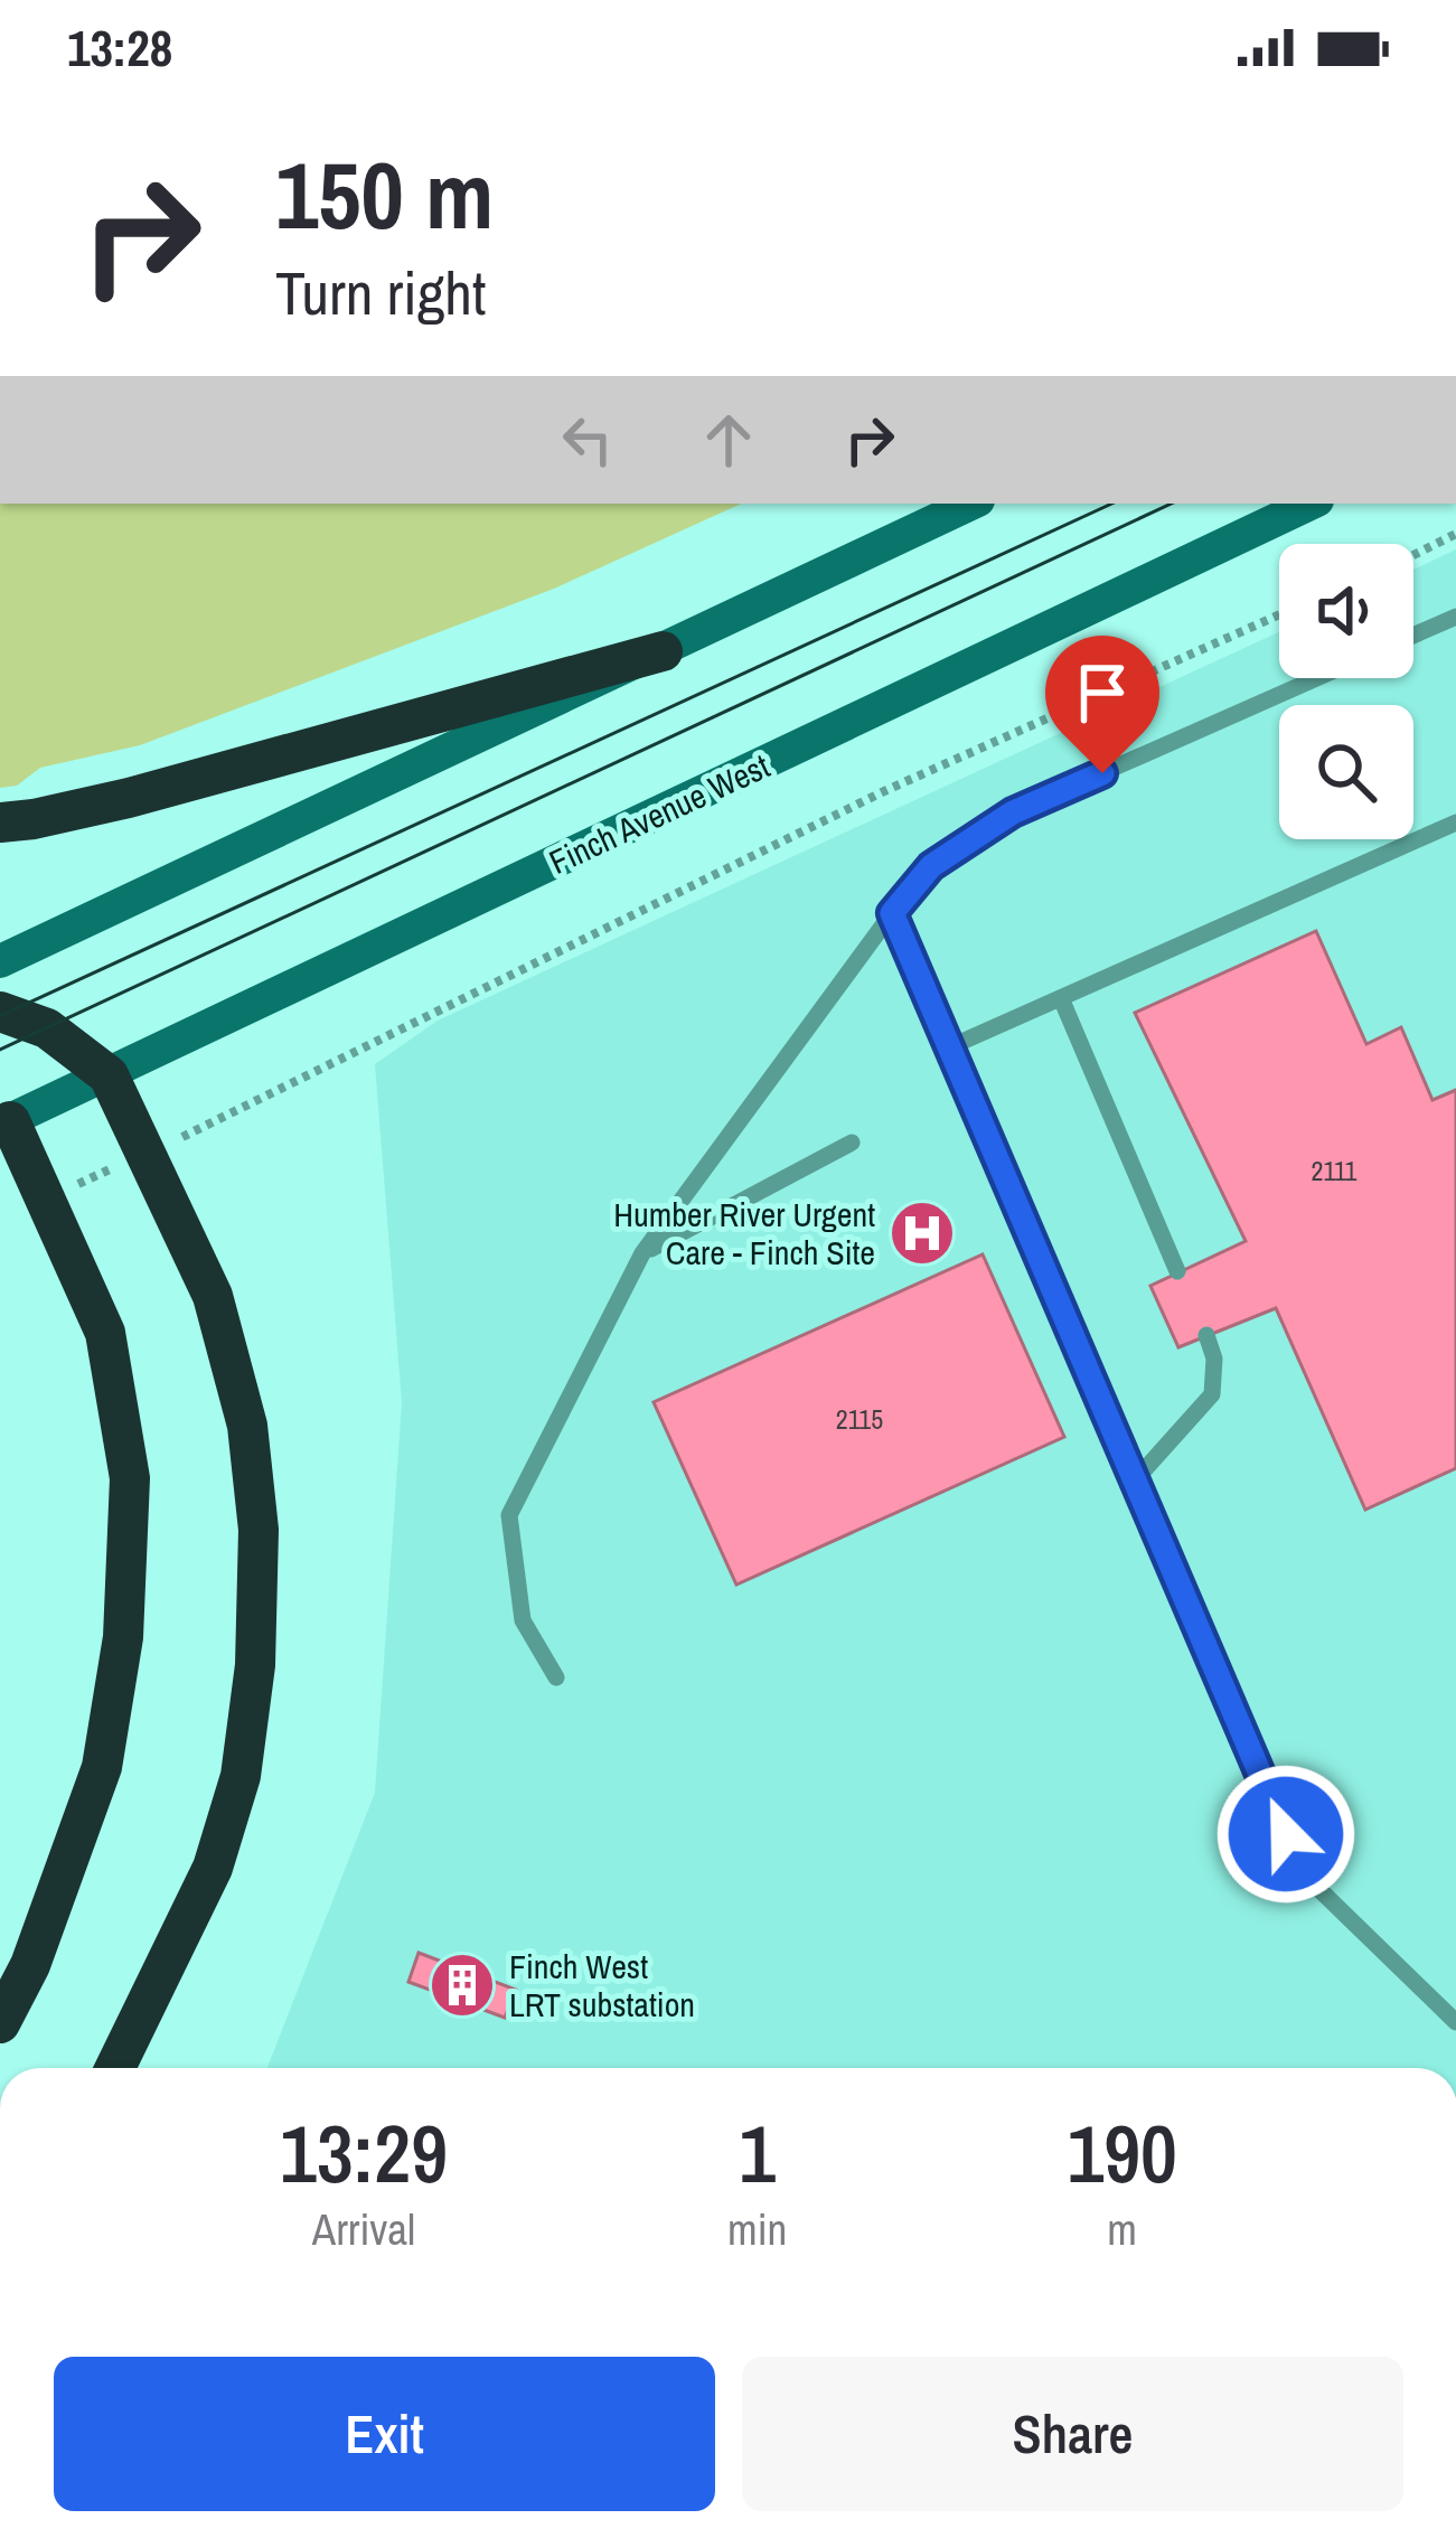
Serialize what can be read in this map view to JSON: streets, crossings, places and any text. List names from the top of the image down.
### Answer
{
  "streets": {
    "main road": ["Finch Avenue West"]
  },
  "places": {
    "hospital": ["Humber River Urgent Care - Finch Site"],
    "building": ["Finch West LRT substation"]
  },
  "house_numbers": ["2111", "2115"],
  "page": {
    "status": "13:28",
    "turn": ["150 m", "Turn right"],
    "eta": [
      "13:29",
      "Arrival",
      "1",
      "min",
      "190",
      "m"
    ],
    "buttons": ["Exit", "Share"]
  }
}
